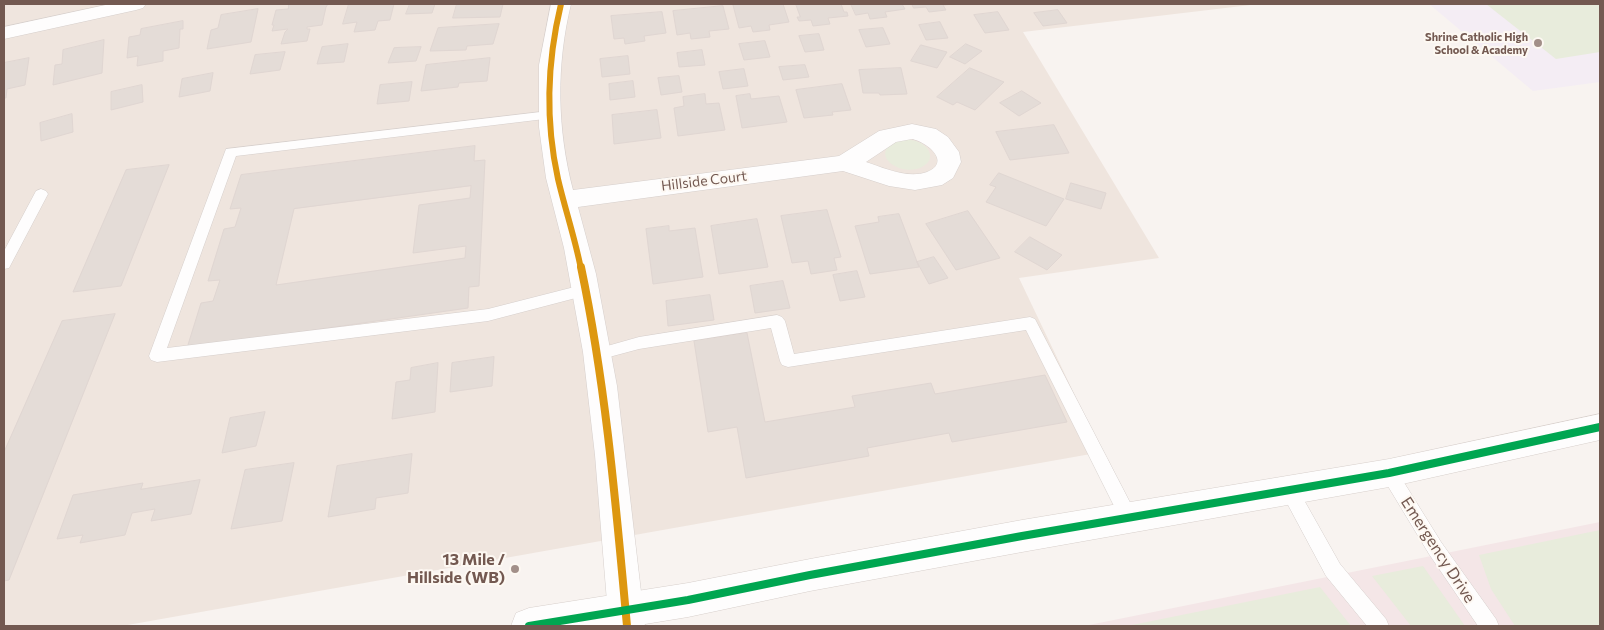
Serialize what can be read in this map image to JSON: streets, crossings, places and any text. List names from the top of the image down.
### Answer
{
  "streets": {
    "street": ["Hillside Court"],
    "lane": ["Emergency Drive"]
  },
  "places": ["Shrine Catholic High School & Academy", "13 Mile / Hillside (WB)"]
}
